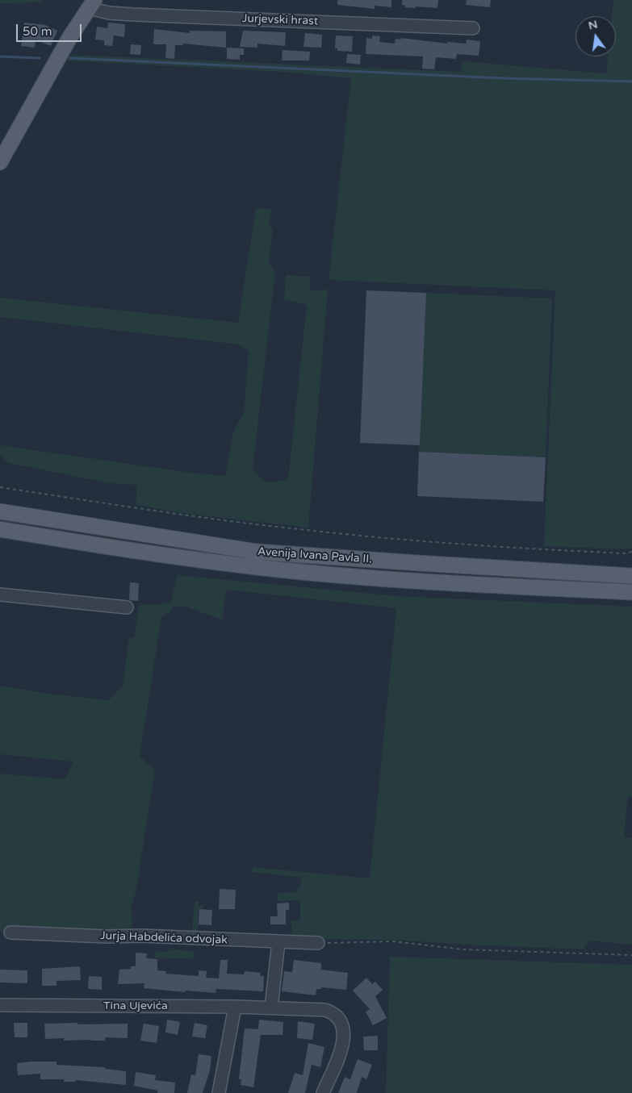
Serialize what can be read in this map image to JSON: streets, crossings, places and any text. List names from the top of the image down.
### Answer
{
  "streets": {
    "main road": ["Avenija Ivana Pavla II."],
    "street": ["Jurjevski hrast", "Jurja Habdelića odvojak", "Tina Ujevića"]
  },
  "scale_bar": "50 m",
  "north": "top"
}
